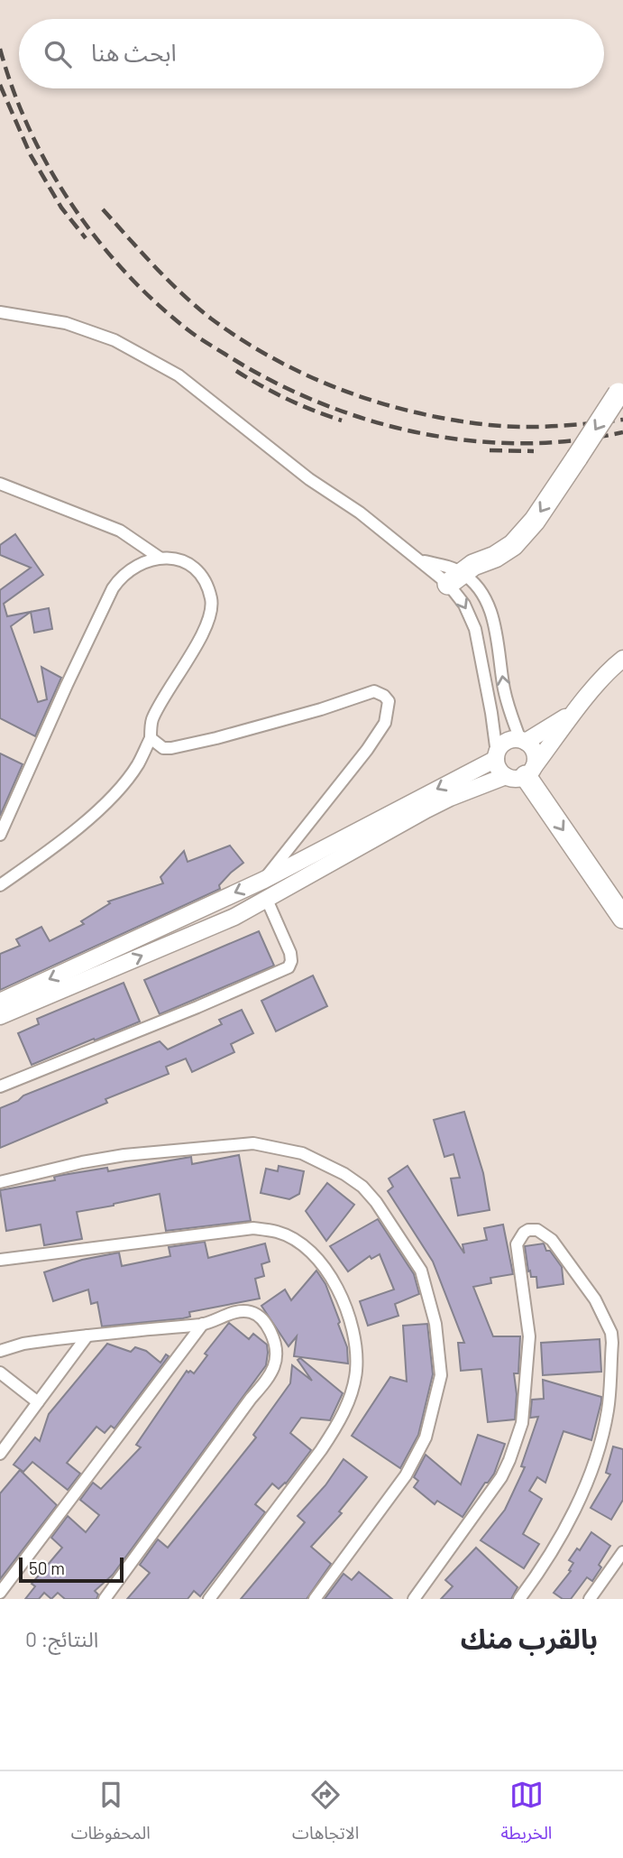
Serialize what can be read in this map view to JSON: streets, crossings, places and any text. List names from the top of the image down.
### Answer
{
  "scale_bar": "50 m",
  "page": {
    "search": "ابحث هنا",
    "scale": "50 m",
    "heading": ["بالقرب منك", "النتائج: 0"],
    "nav": ["الخريطة", "الاتجاهات", "المحفوظات"]
  }
}
